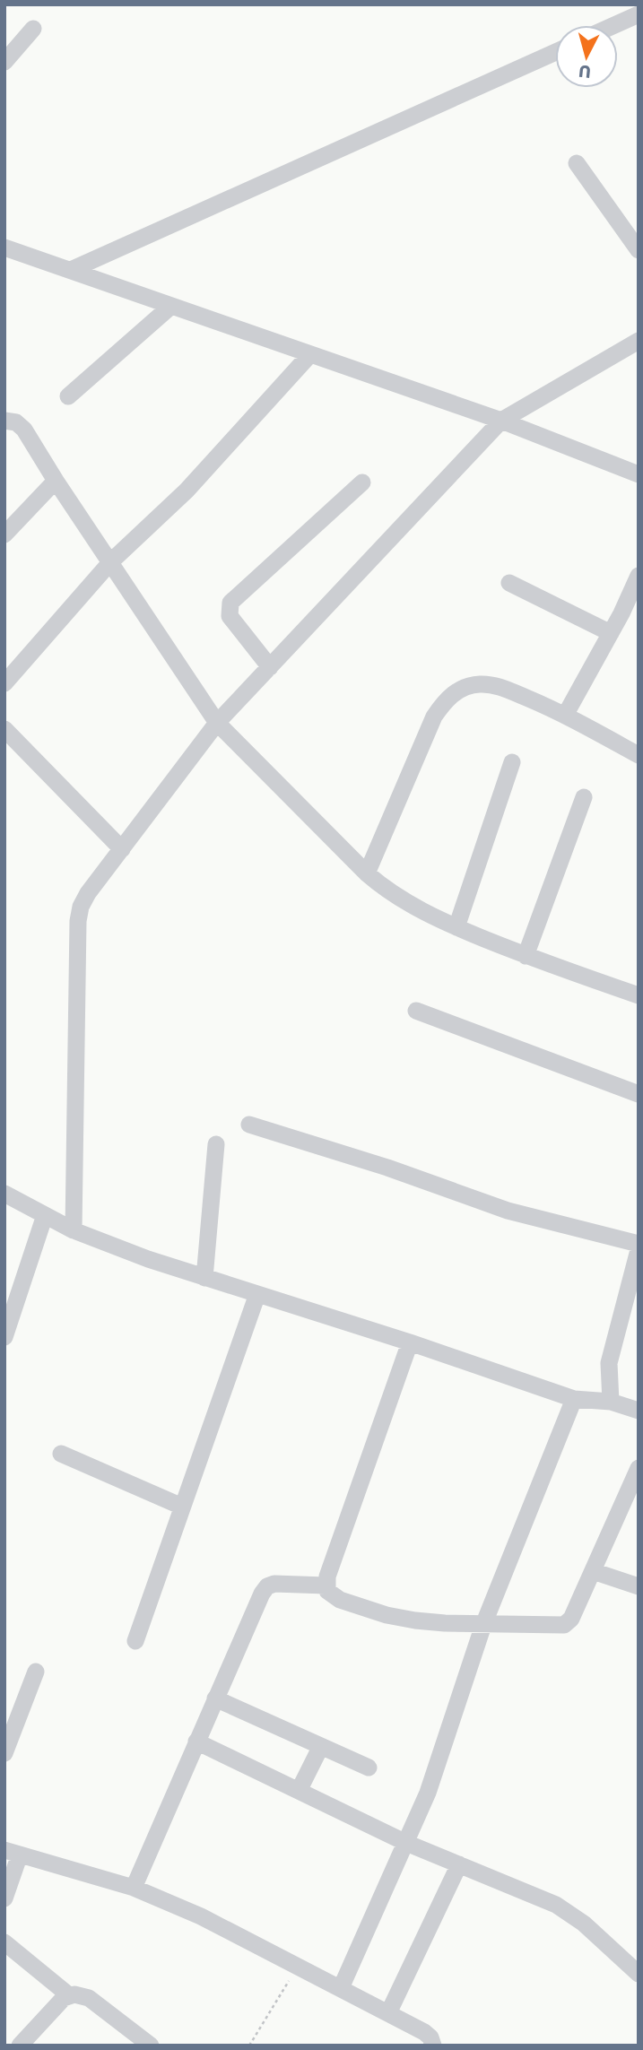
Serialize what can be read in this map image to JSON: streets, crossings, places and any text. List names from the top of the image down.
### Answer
{
  "north": "bottom"
}
